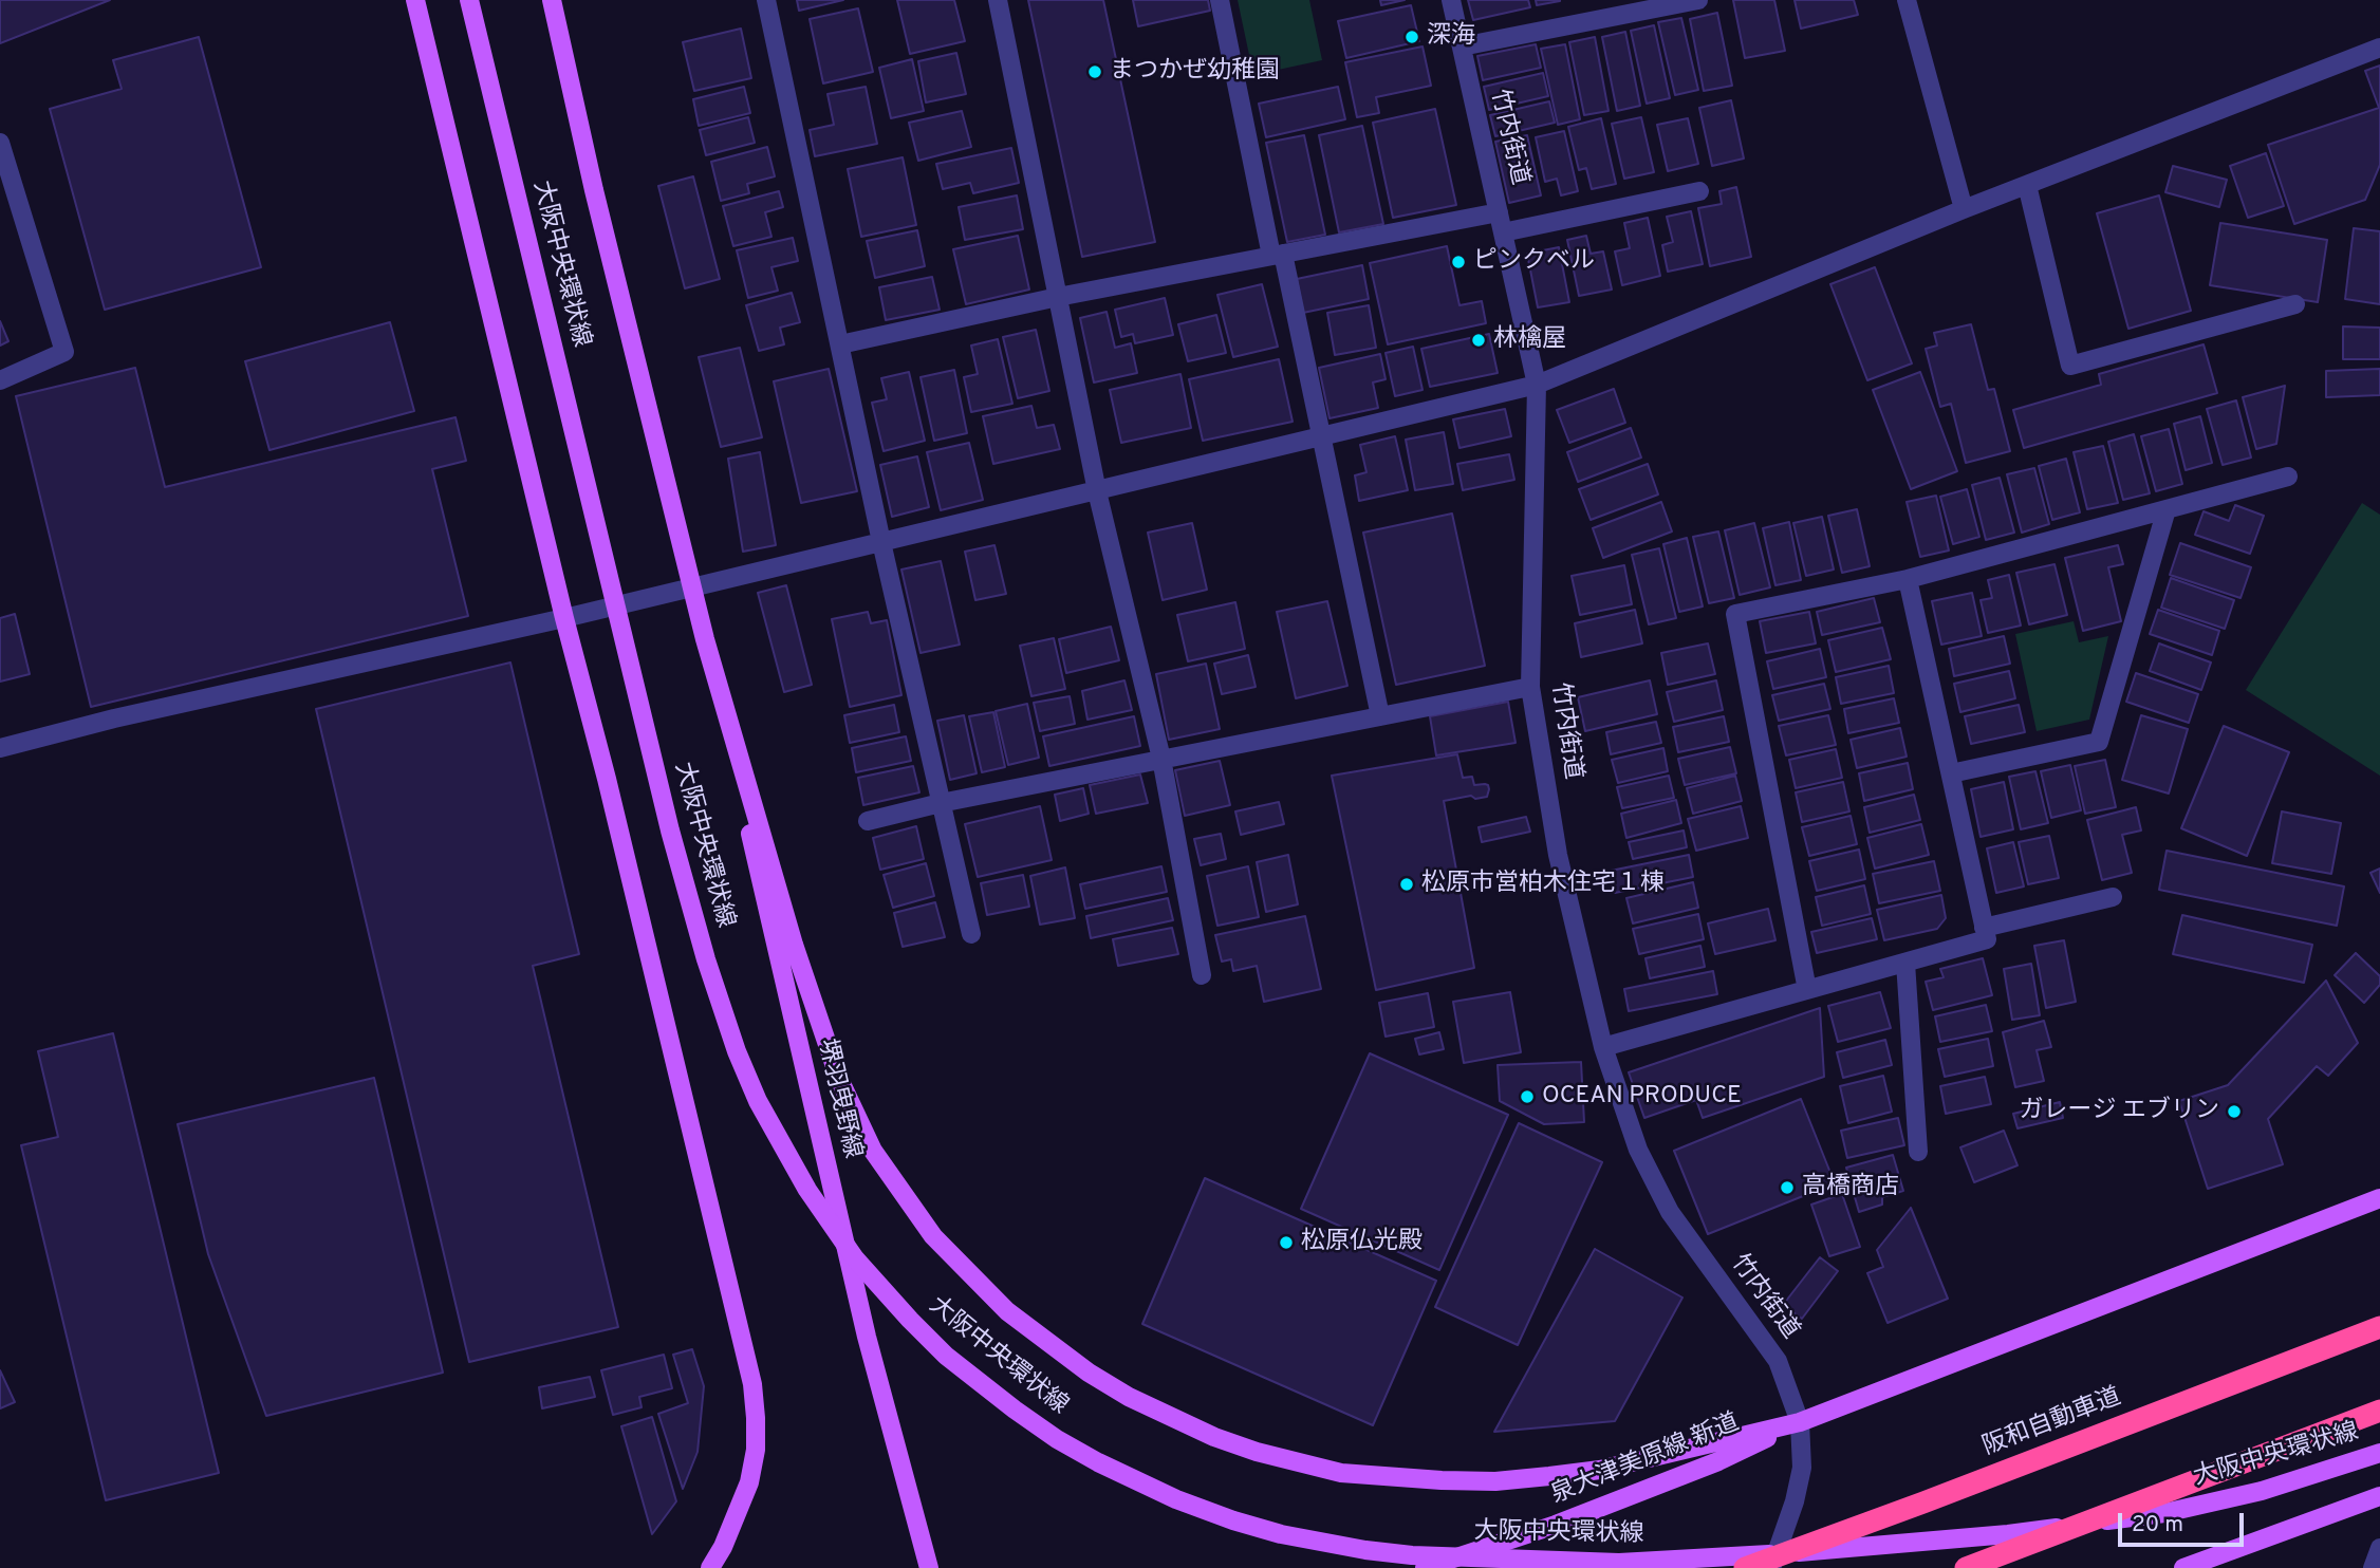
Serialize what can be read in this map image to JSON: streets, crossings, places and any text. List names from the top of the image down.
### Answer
{
  "streets": {
    "highway": ["阪和自動車道"],
    "main road": ["大阪中央環状線", "堺羽曳野線", "泉大津美原線 新道"],
    "street": ["竹内街道"]
  },
  "crossings": [
    ["竹内街道", "大阪中央環状線"],
    ["竹内街道", "泉大津美原線 新道"],
    ["大阪中央環状線", "堺羽曳野線"],
    ["大阪中央環状線", "泉大津美原線 新道"]
  ],
  "places": [
    "深海",
    "まつかぜ幼稚園",
    "ピンクベル",
    "林檎屋",
    "松原市営柏木住宅１棟",
    "OCEAN PRODUCE",
    "ガレージ エブリン",
    "高橋商店",
    "松原仏光殿"
  ],
  "scale_bar": "20 m"
}
